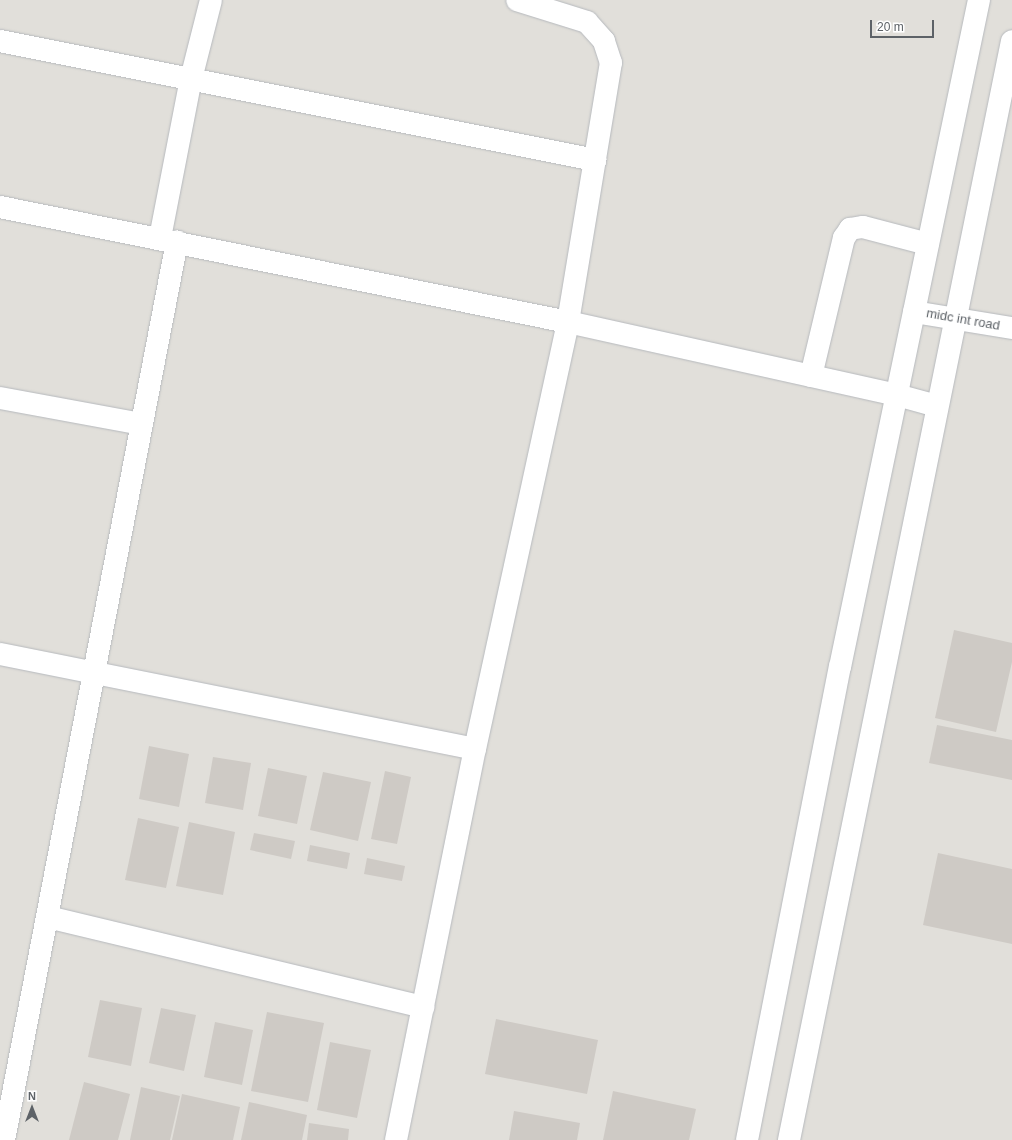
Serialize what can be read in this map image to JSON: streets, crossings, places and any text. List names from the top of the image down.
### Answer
{
  "streets": {
    "street": ["midc int road"]
  },
  "scale_bar": "20 m",
  "north": "top"
}
